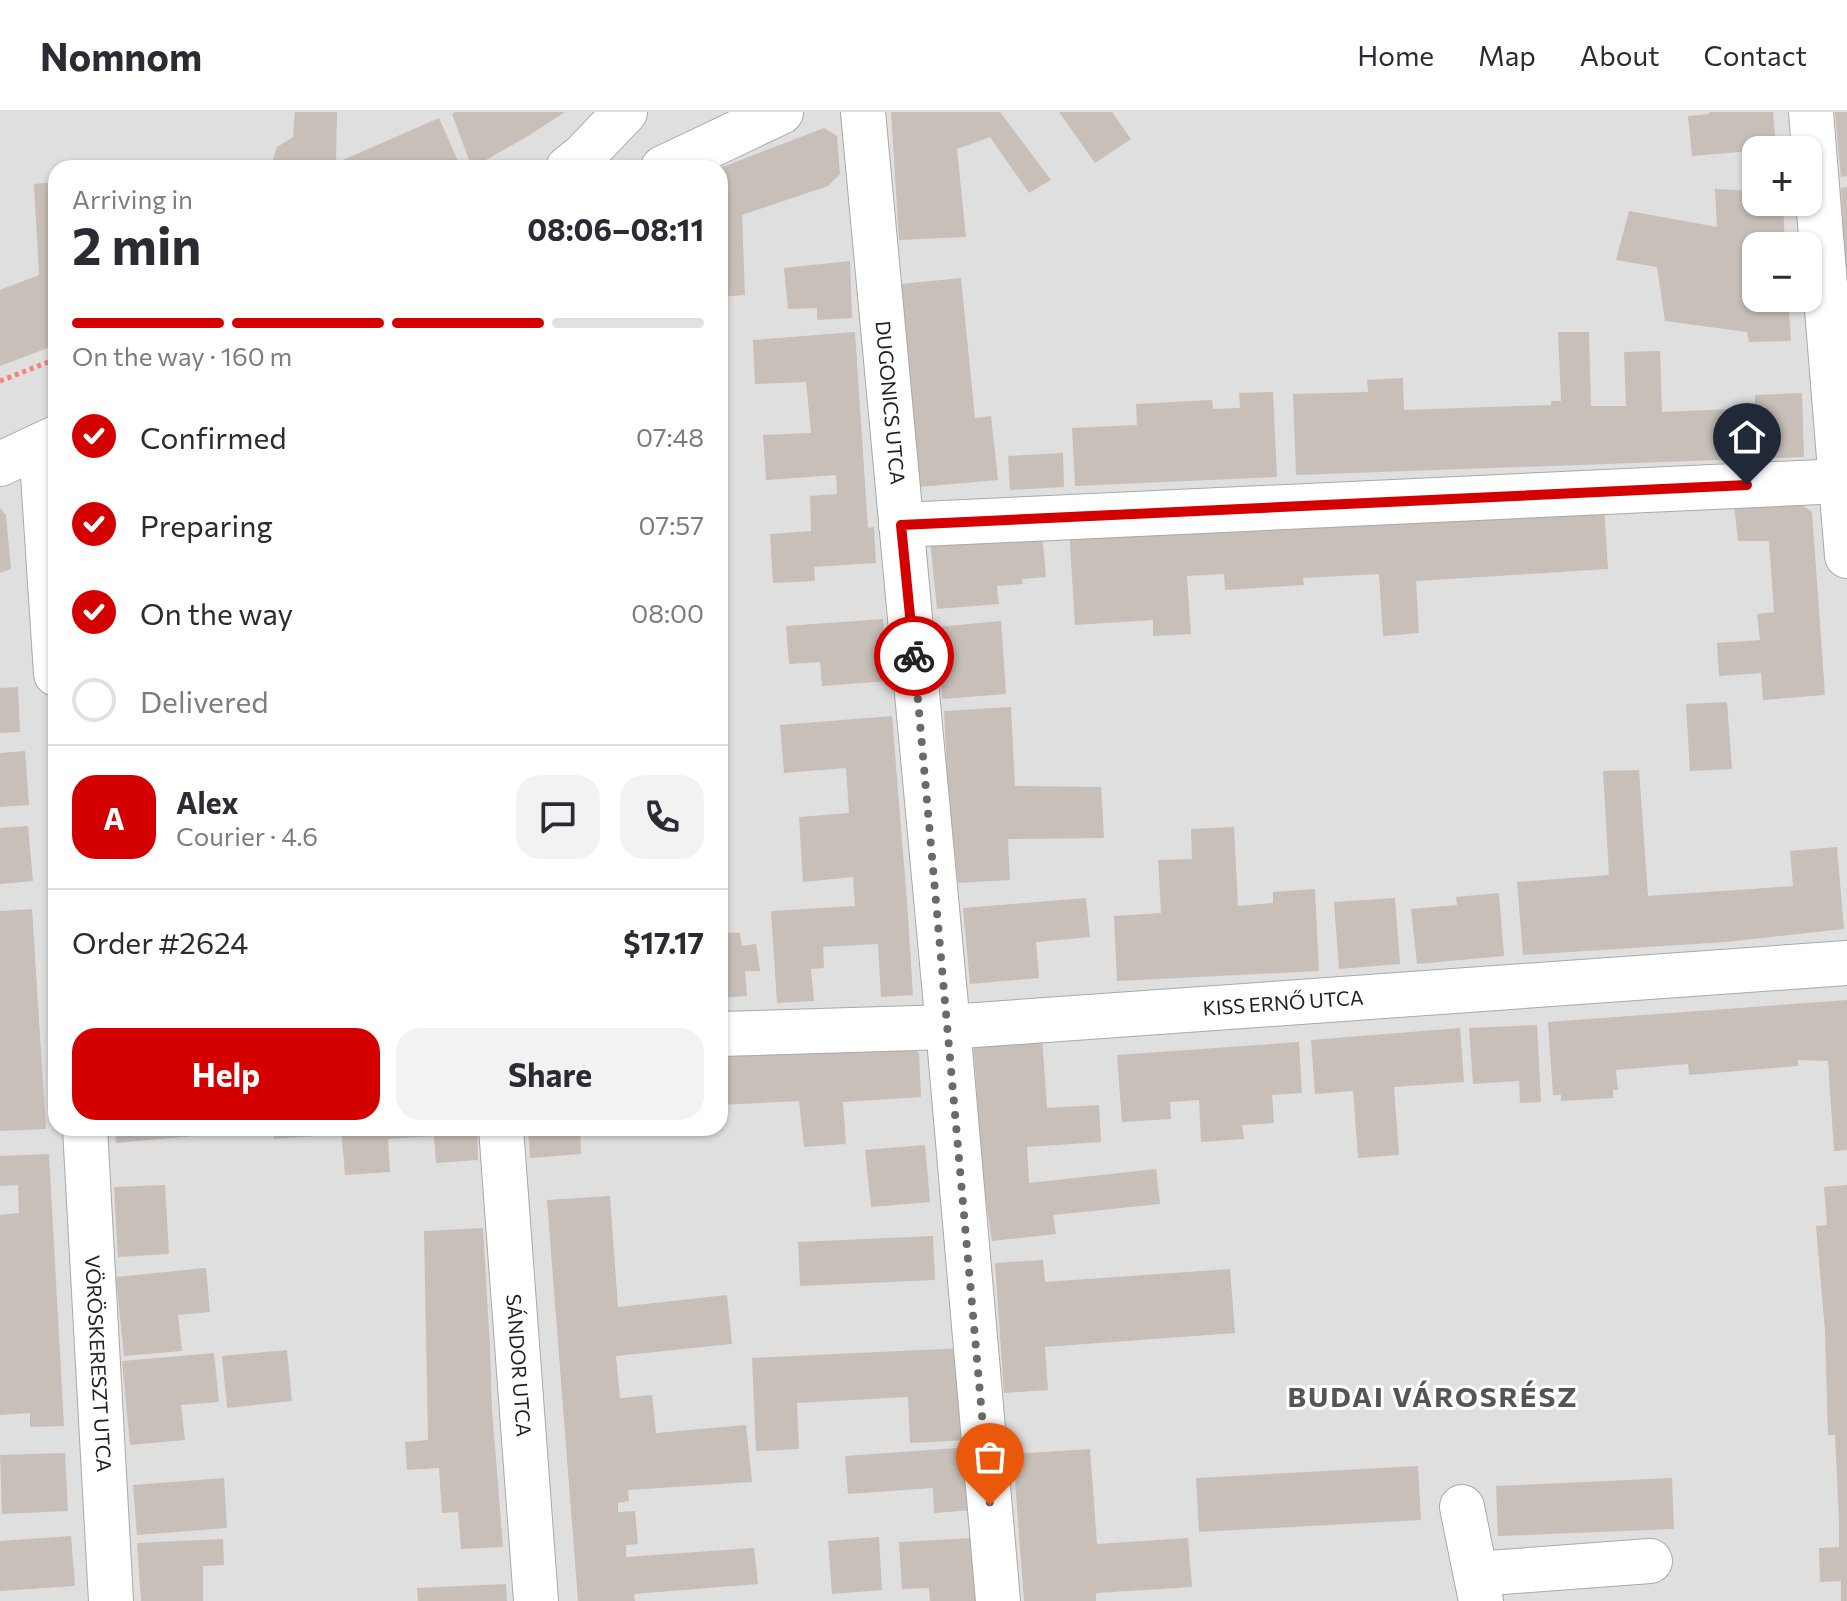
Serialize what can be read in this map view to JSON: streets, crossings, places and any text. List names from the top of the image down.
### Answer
{
  "streets": {
    "street": [
      "DUGONICS UTCA",
      "KISS ERNŐ UTCA",
      "VÖRÖSKERESZT UTCA",
      "SÁNDOR UTCA"
    ]
  },
  "crossings": [
    ["DUGONICS UTCA", "KISS ERNŐ UTCA"]
  ],
  "districts": ["BUDAI VÁROSRÉSZ"],
  "page": {
    "header": "Nomnom",
    "nav": [
      "Home",
      "Map",
      "About",
      "Contact"
    ],
    "map_buttons": ["+", "−"],
    "heading": ["2 min", "Arriving in", "08:06–08:11"],
    "panel": [
      "Alex",
      "Courier · 4.6",
      "Order #2624",
      "$17.17"
    ],
    "bar": "On the way · 160 m",
    "list": [
      ["Confirmed", "07:48"],
      ["Preparing", "07:57"],
      ["On the way", "08:00"],
      "Delivered"
    ],
    "round": "A",
    "buttons": ["Help", "Share"]
  }
}
